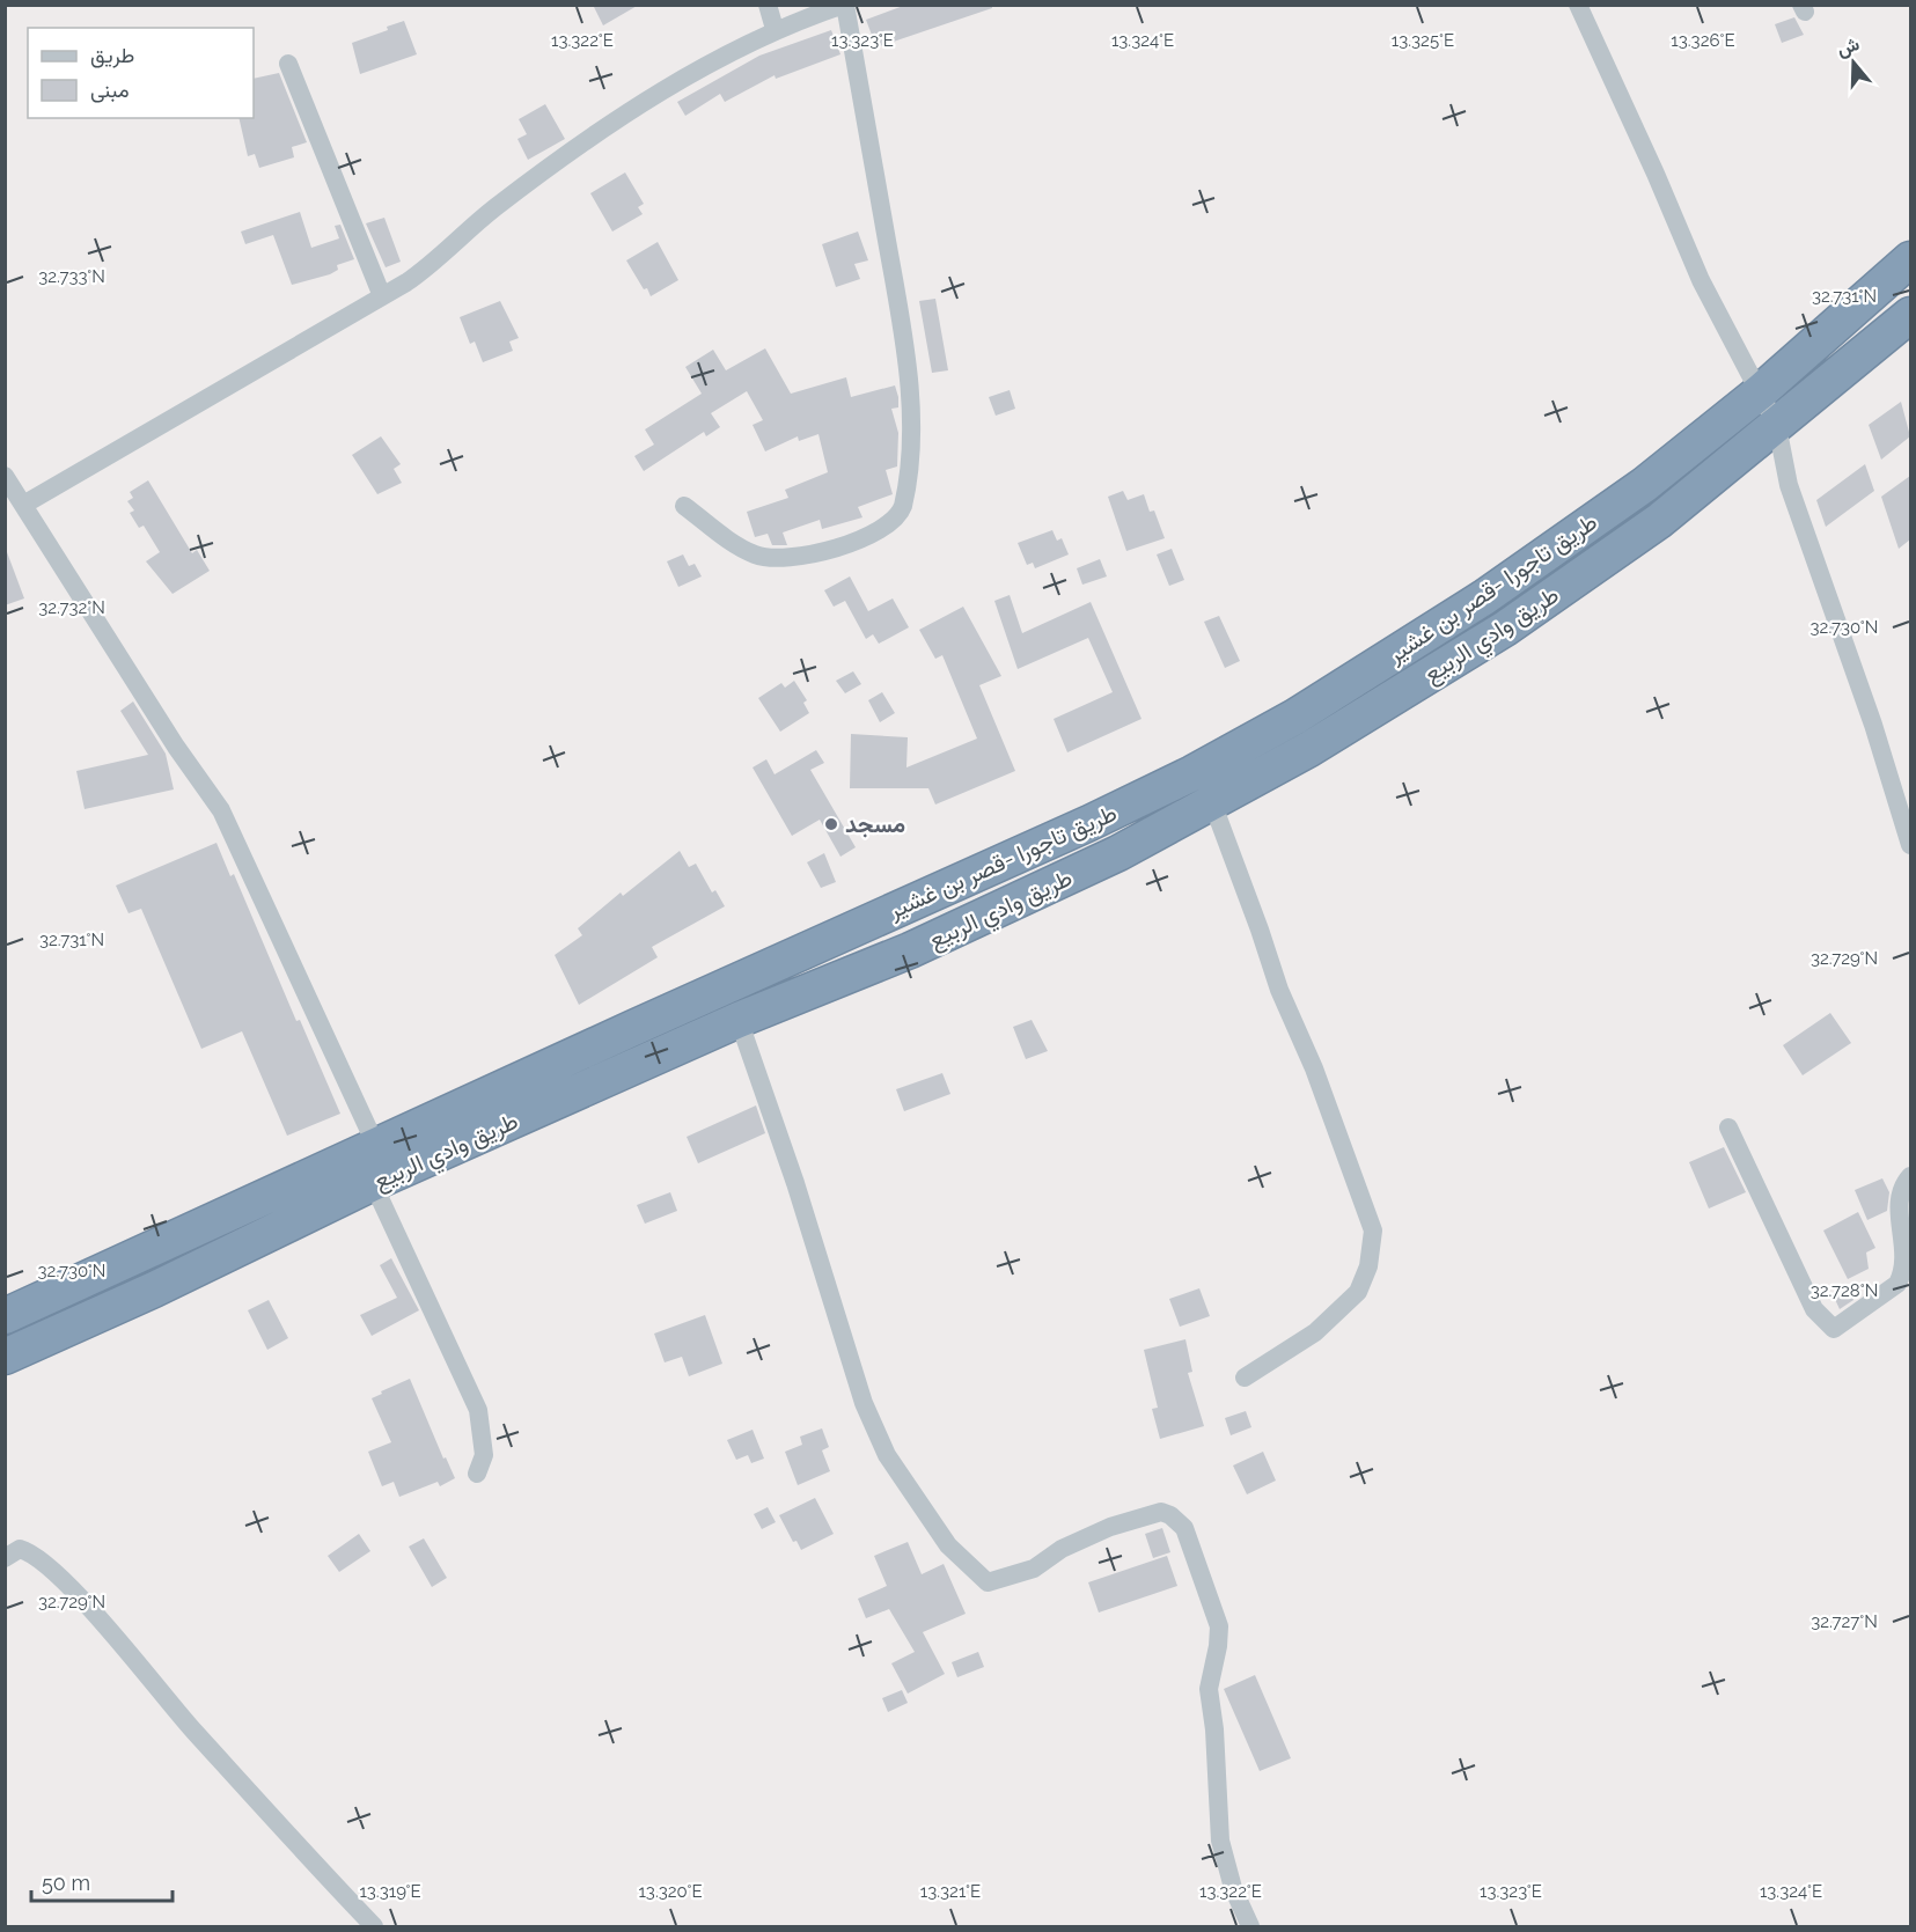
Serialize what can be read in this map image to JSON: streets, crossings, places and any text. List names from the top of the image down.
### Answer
{
  "streets": {
    "highway": ["طريق تاجورا -قصر بن غشير", "طريق وادي الربيع"]
  },
  "places": ["مسجد"],
  "legend": ["طريق", "مبنى"],
  "scale_bar": "50 m",
  "north": "top",
  "coordinates": [
    "13.322°E",
    "13.323°E",
    "13.324°E",
    "13.325°E",
    "13.326°E",
    "32.733°N",
    "32.731°N",
    "32.732°N",
    "32.730°N",
    "32.729°N",
    "32.728°N",
    "32.727°N",
    "13.319°E",
    "13.320°E",
    "13.321°E"
  ]
}
